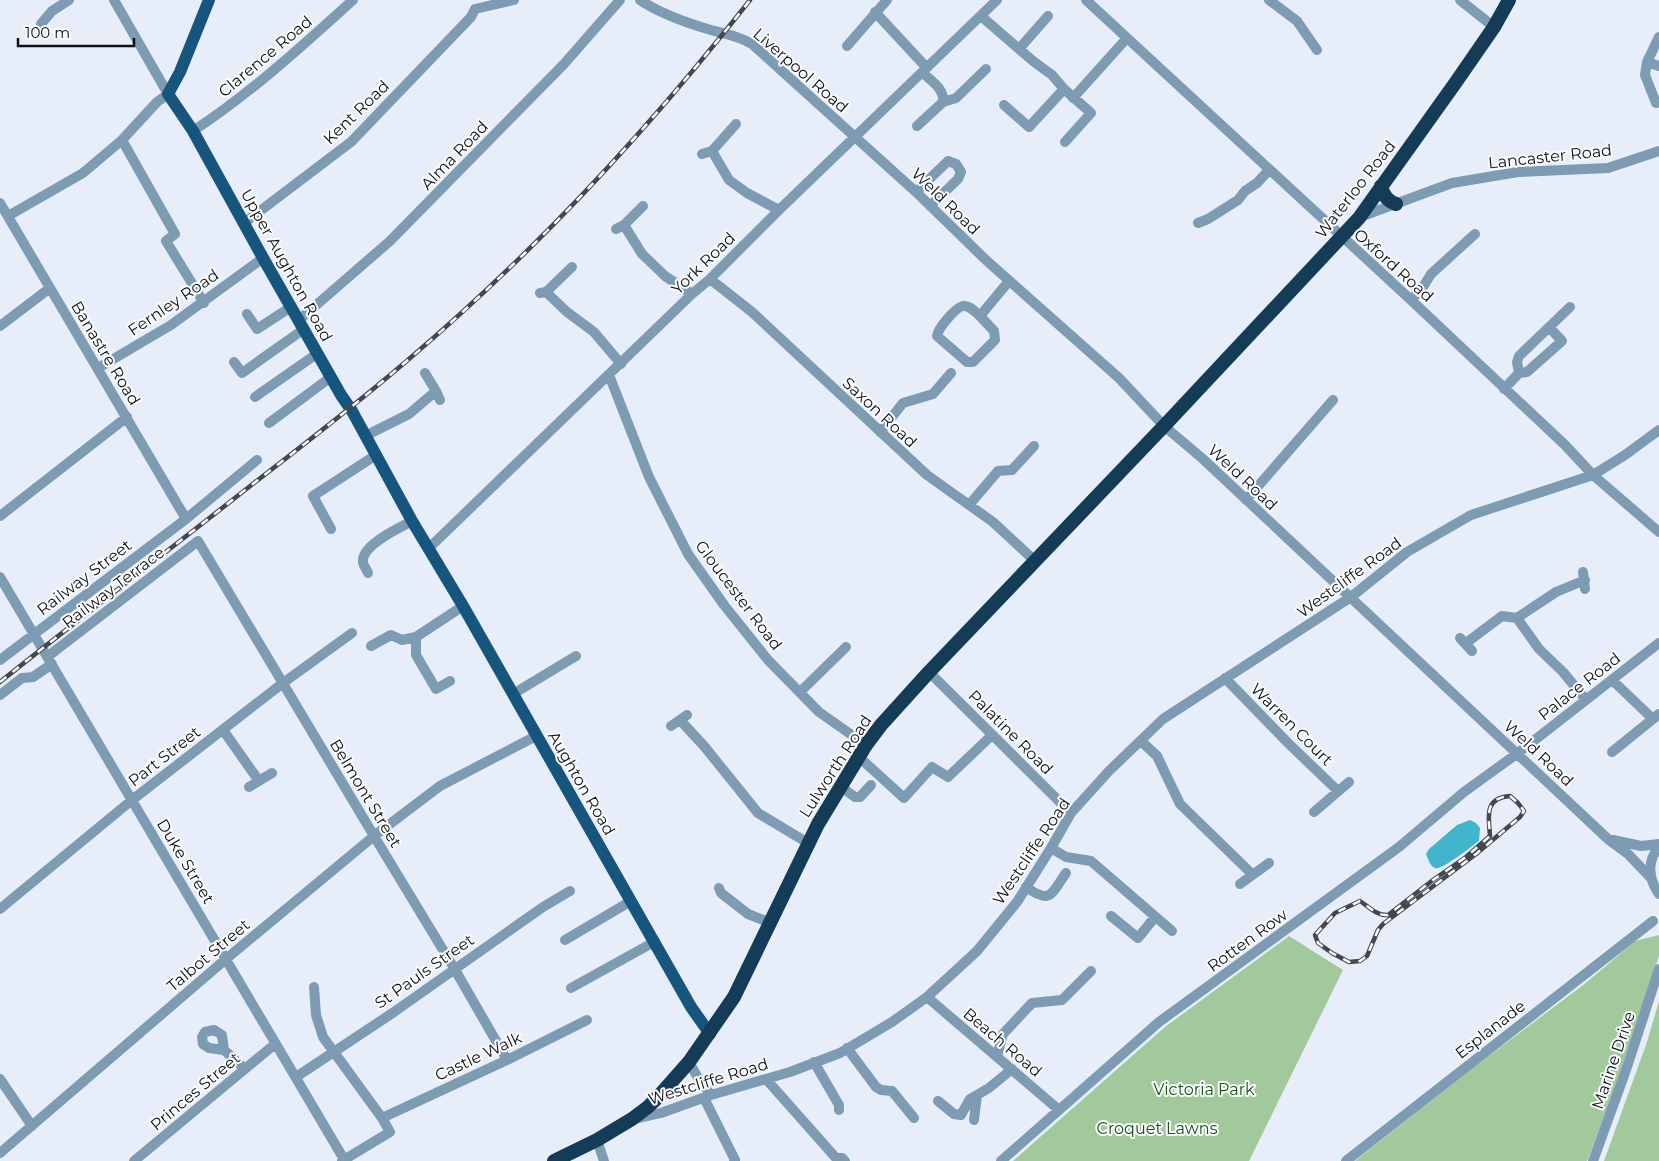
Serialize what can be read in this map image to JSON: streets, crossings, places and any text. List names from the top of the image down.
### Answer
{
  "streets": {
    "highway": ["Waterloo Road", "Lulworth Road"],
    "main road": ["Upper Aughton Road", "Aughton Road"],
    "street": [
      "Clarence Road",
      "Liverpool Road",
      "Kent Road",
      "Alma Road",
      "Lancaster Road",
      "Weld Road",
      "York Road",
      "Oxford Road",
      "Fernley Road",
      "Banastre Road",
      "Saxon Road",
      "Railway Street",
      "Westcliffe Road",
      "Railway Terrace",
      "Gloucester Road",
      "Palace Road",
      "Warren Court",
      "Palatine Road",
      "Part Street",
      "Belmont Street",
      "Duke Street",
      "Rotten Row",
      "Talbot Street",
      "St Pauls Street",
      "Esplanade",
      "Beach Road",
      "Castle Walk",
      "Marine Drive",
      "Princes Street"
    ]
  },
  "crossings": [
    ["Clarence Road", "Upper Aughton Road"],
    ["Liverpool Road", "Weld Road"],
    ["Liverpool Road", "York Road"],
    ["Kent Road", "Upper Aughton Road"],
    ["Alma Road", "Upper Aughton Road"],
    ["Lancaster Road", "Waterloo Road"],
    ["Waterloo Road", "Weld Road"],
    ["Waterloo Road", "Oxford Road"],
    ["Waterloo Road", "Lulworth Road"],
    ["Weld Road", "York Road"],
    ["Weld Road", "Westcliffe Road"],
    ["Weld Road", "Palace Road"],
    ["Weld Road", "Lulworth Road"],
    ["Weld Road", "Rotten Row"],
    ["York Road", "Upper Aughton Road"],
    ["York Road", "Saxon Road"],
    ["York Road", "Gloucester Road"],
    ["York Road", "Aughton Road"],
    ["Upper Aughton Road", "Fernley Road"],
    ["Upper Aughton Road", "Aughton Road"],
    ["Oxford Road", "Westcliffe Road"],
    ["Fernley Road", "Banastre Road"],
    ["Banastre Road", "Railway Street"],
    ["Saxon Road", "Lulworth Road"],
    ["Railway Street", "Duke Street"],
    ["Westcliffe Road", "Warren Court"],
    ["Westcliffe Road", "Palatine Road"],
    ["Westcliffe Road", "Lulworth Road"],
    ["Westcliffe Road", "Beach Road"],
    ["Railway Terrace", "Belmont Street"],
    ["Railway Terrace", "Duke Street"],
    ["Gloucester Road", "Palatine Road"],
    ["Gloucester Road", "Lulworth Road"],
    ["Palace Road", "Rotten Row"],
    ["Palatine Road", "Lulworth Road"],
    ["Part Street", "Belmont Street"],
    ["Part Street", "Duke Street"],
    ["Lulworth Road", "Aughton Road"],
    ["Aughton Road", "Talbot Street"],
    ["Belmont Street", "Talbot Street"],
    ["Belmont Street", "St Pauls Street"],
    ["Belmont Street", "Castle Walk"],
    ["Duke Street", "Talbot Street"],
    ["Duke Street", "St Pauls Street"],
    ["Duke Street", "Princes Street"],
    ["Rotten Row", "Beach Road"]
  ],
  "parks": ["Victoria Park", "Croquet Lawns"],
  "scale_bar": "100 m"
}
